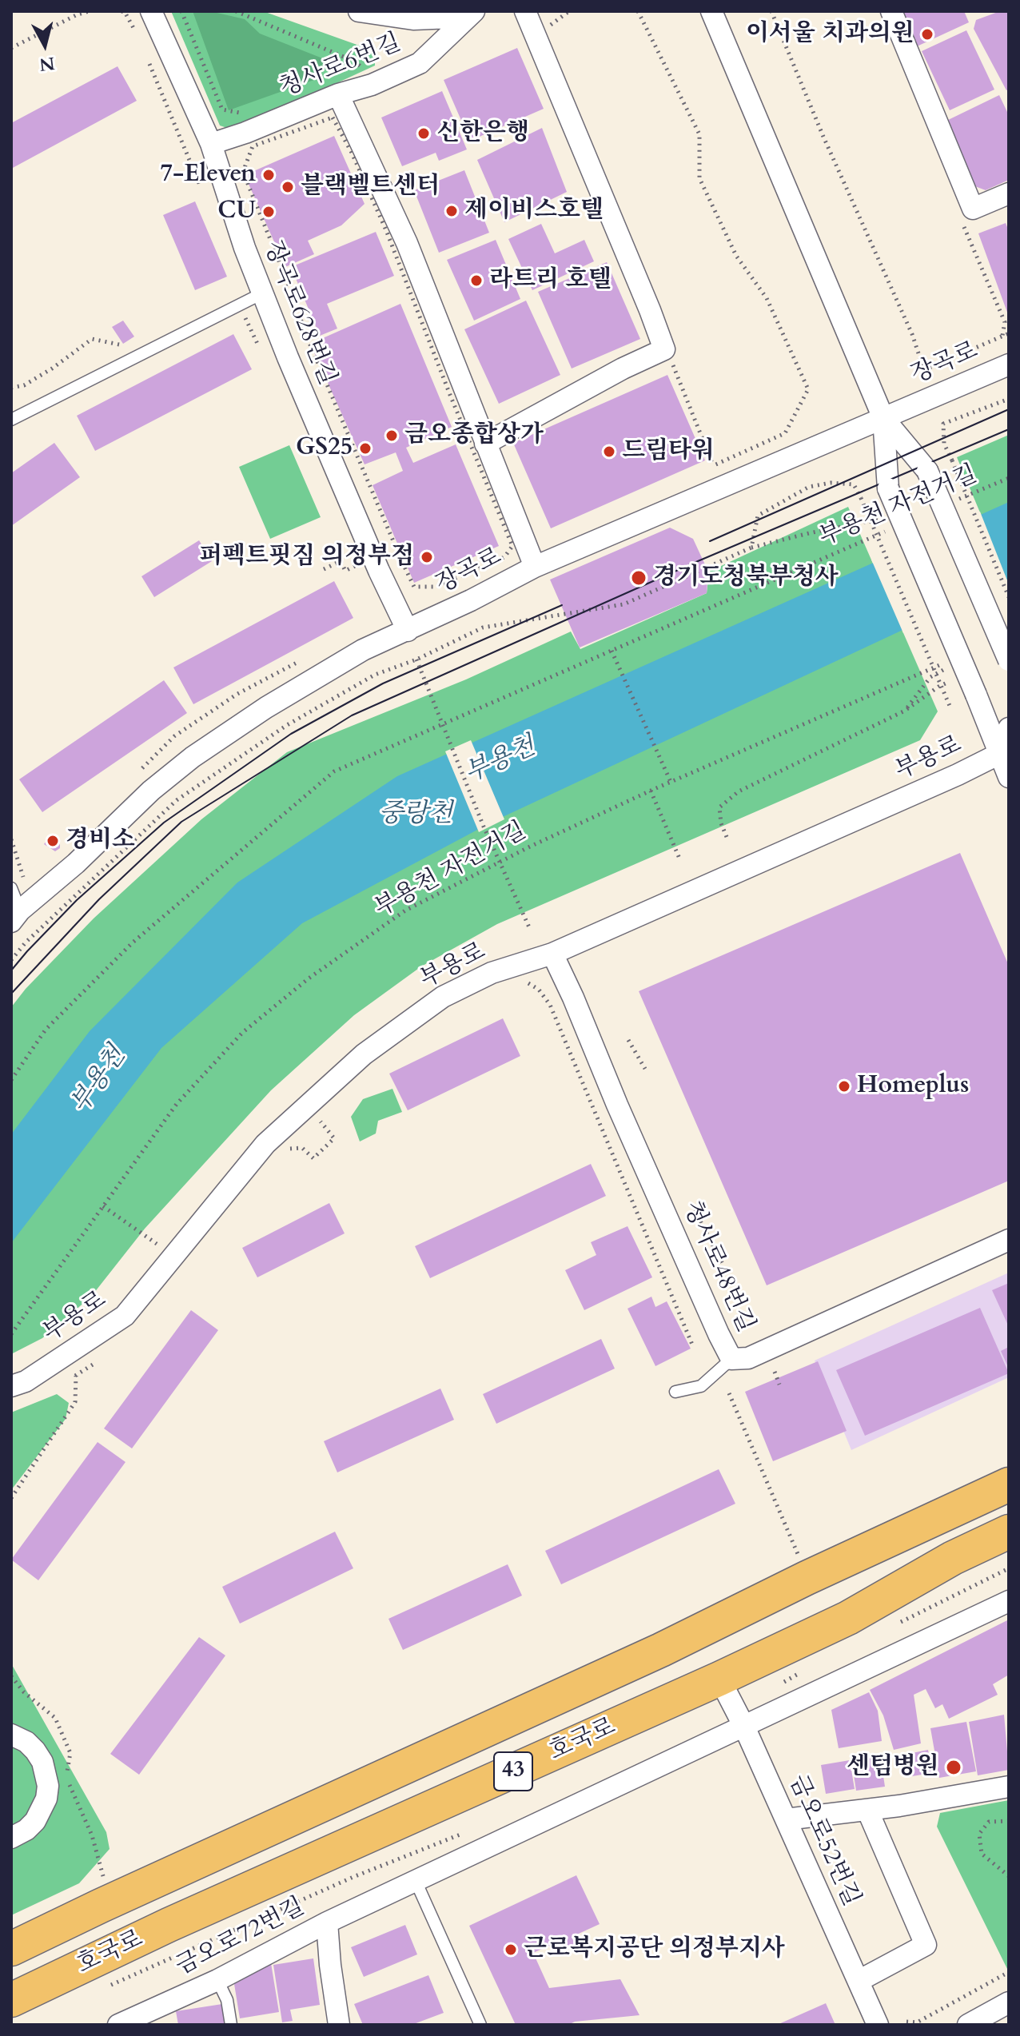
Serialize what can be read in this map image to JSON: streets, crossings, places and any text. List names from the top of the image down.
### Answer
{
  "streets": {
    "main road": ["호국로", "43"],
    "street": [
      "청사로6번길",
      "장곡로628번길",
      "장곡로",
      "부용로",
      "청사로48번길",
      "금오로52번길",
      "금오로72번길"
    ],
    "path": ["부용천 자전거길"]
  },
  "crossings": [
    ["청사로6번길", "장곡로628번길"],
    ["장곡로628번길", "장곡로"],
    ["부용로", "청사로48번길"],
    ["호국로", "금오로52번길"]
  ],
  "water": ["부용천", "중랑천"],
  "places": [
    "이서울 치과의원",
    "신한은행",
    "7-Eleven",
    "블랙벨트센터",
    "제이비스호텔",
    "CU",
    "라트리 호텔",
    "금오종합상가",
    "GS25",
    "드림타워",
    "퍼펙트핏짐 의정부점",
    "경기도청북부청사",
    "경비소",
    "Homeplus",
    "센텀병원",
    "근로복지공단 의정부지사"
  ],
  "north": "bottom"
}
